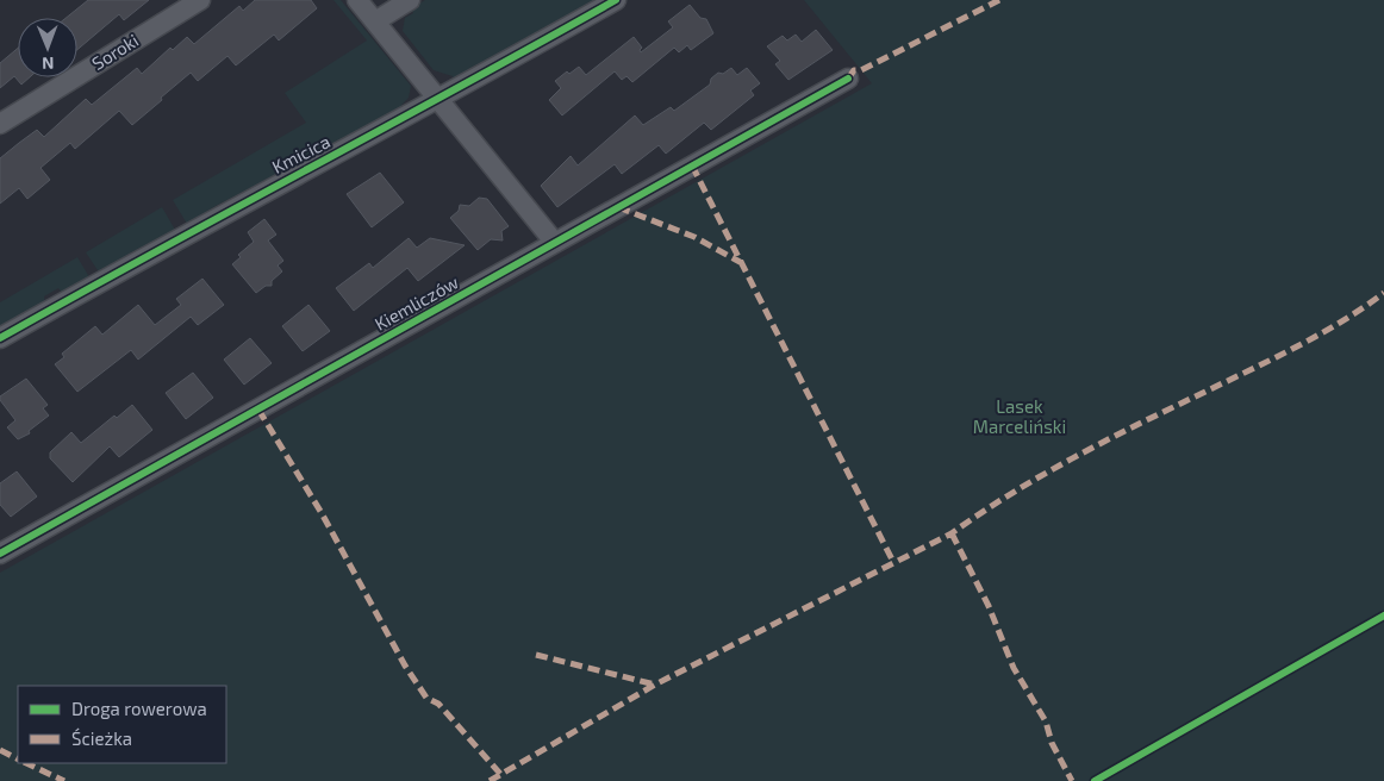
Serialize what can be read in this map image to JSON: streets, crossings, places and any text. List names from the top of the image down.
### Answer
{
  "streets": {
    "street": ["Soroki", "Kmicica", "Kiemliczów"]
  },
  "parks": ["Lasek Marceliński"],
  "legend": ["Droga rowerowa", "Ścieżka"],
  "north": "bottom"
}
